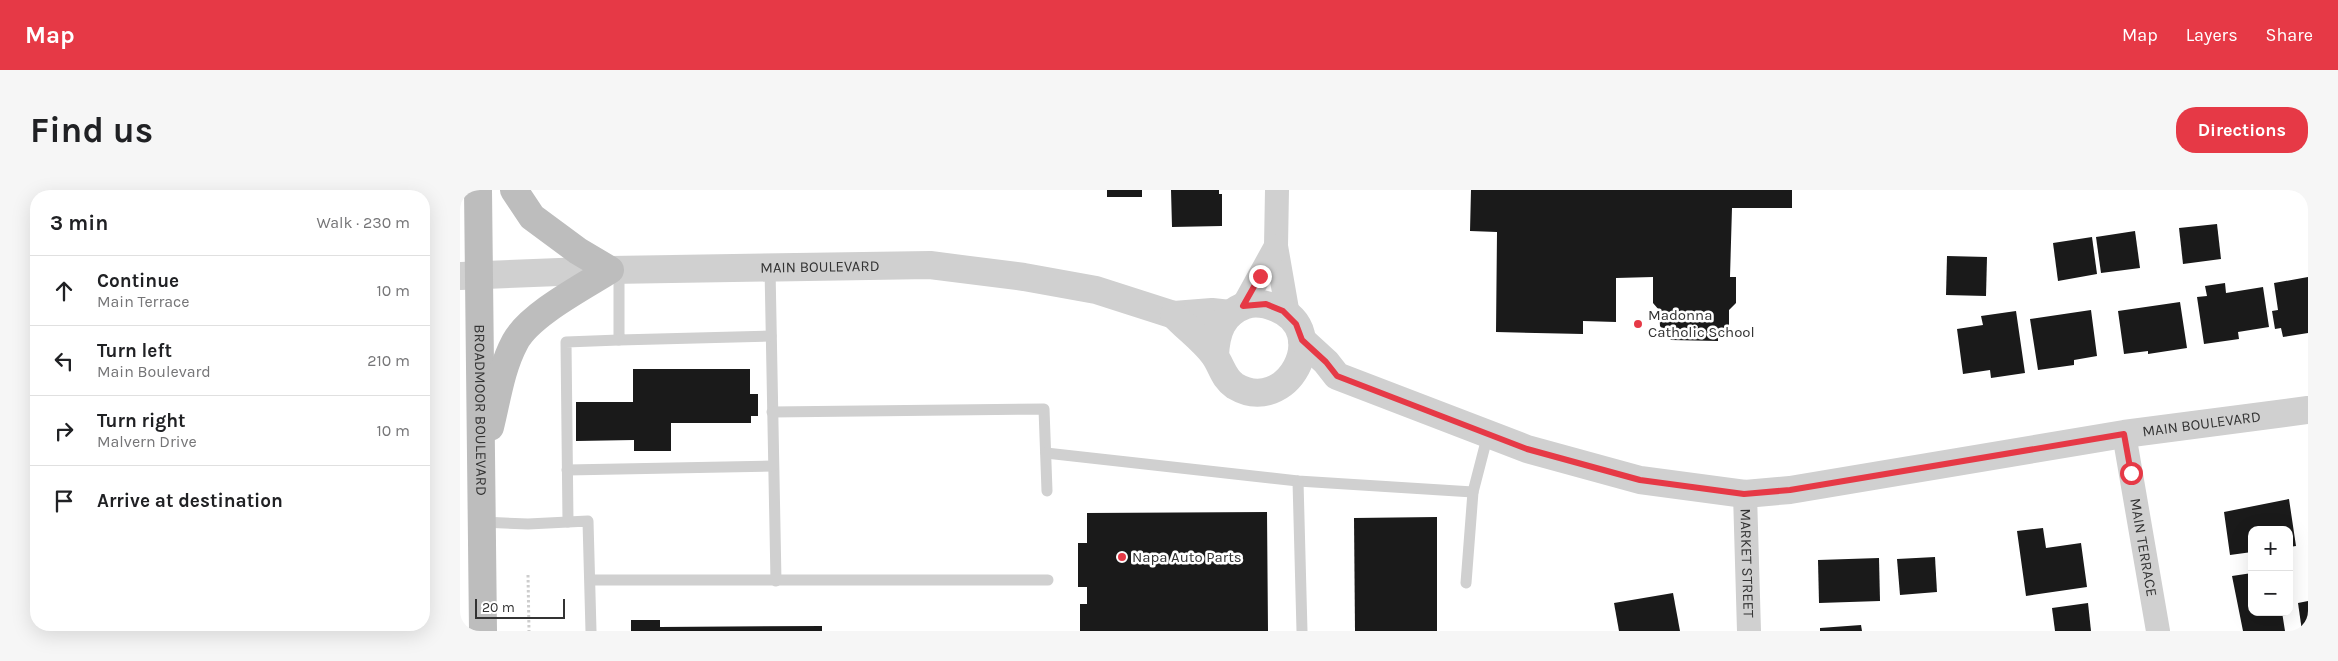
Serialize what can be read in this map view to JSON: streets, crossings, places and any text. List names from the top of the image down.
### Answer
{
  "streets": {
    "main road": ["BROADMOOR BOULEVARD"],
    "street": ["MAIN BOULEVARD", "MAIN TERRACE", "MARKET STREET"]
  },
  "crossings": [
    ["MAIN BOULEVARD", "BROADMOOR BOULEVARD"],
    ["MAIN BOULEVARD", "MAIN TERRACE"],
    ["MAIN BOULEVARD", "MARKET STREET"]
  ],
  "places": ["Madonna Catholic School", "Napa Auto Parts"],
  "scale_bar": "20 m",
  "page": {
    "header": "Map",
    "nav": ["Map", "Layers", "Share"],
    "buttons": "Directions",
    "title": "Find us",
    "heading": ["3 min", "Walk · 230 m"],
    "list": [
      ["Continue", "Main Terrace", "10 m"],
      ["Turn left", "Main Boulevard", "210 m"],
      ["Turn right", "Malvern Drive", "10 m"],
      "Arrive at destination"
    ],
    "map_buttons": ["+", "−"],
    "scale": "20 m"
  }
}
